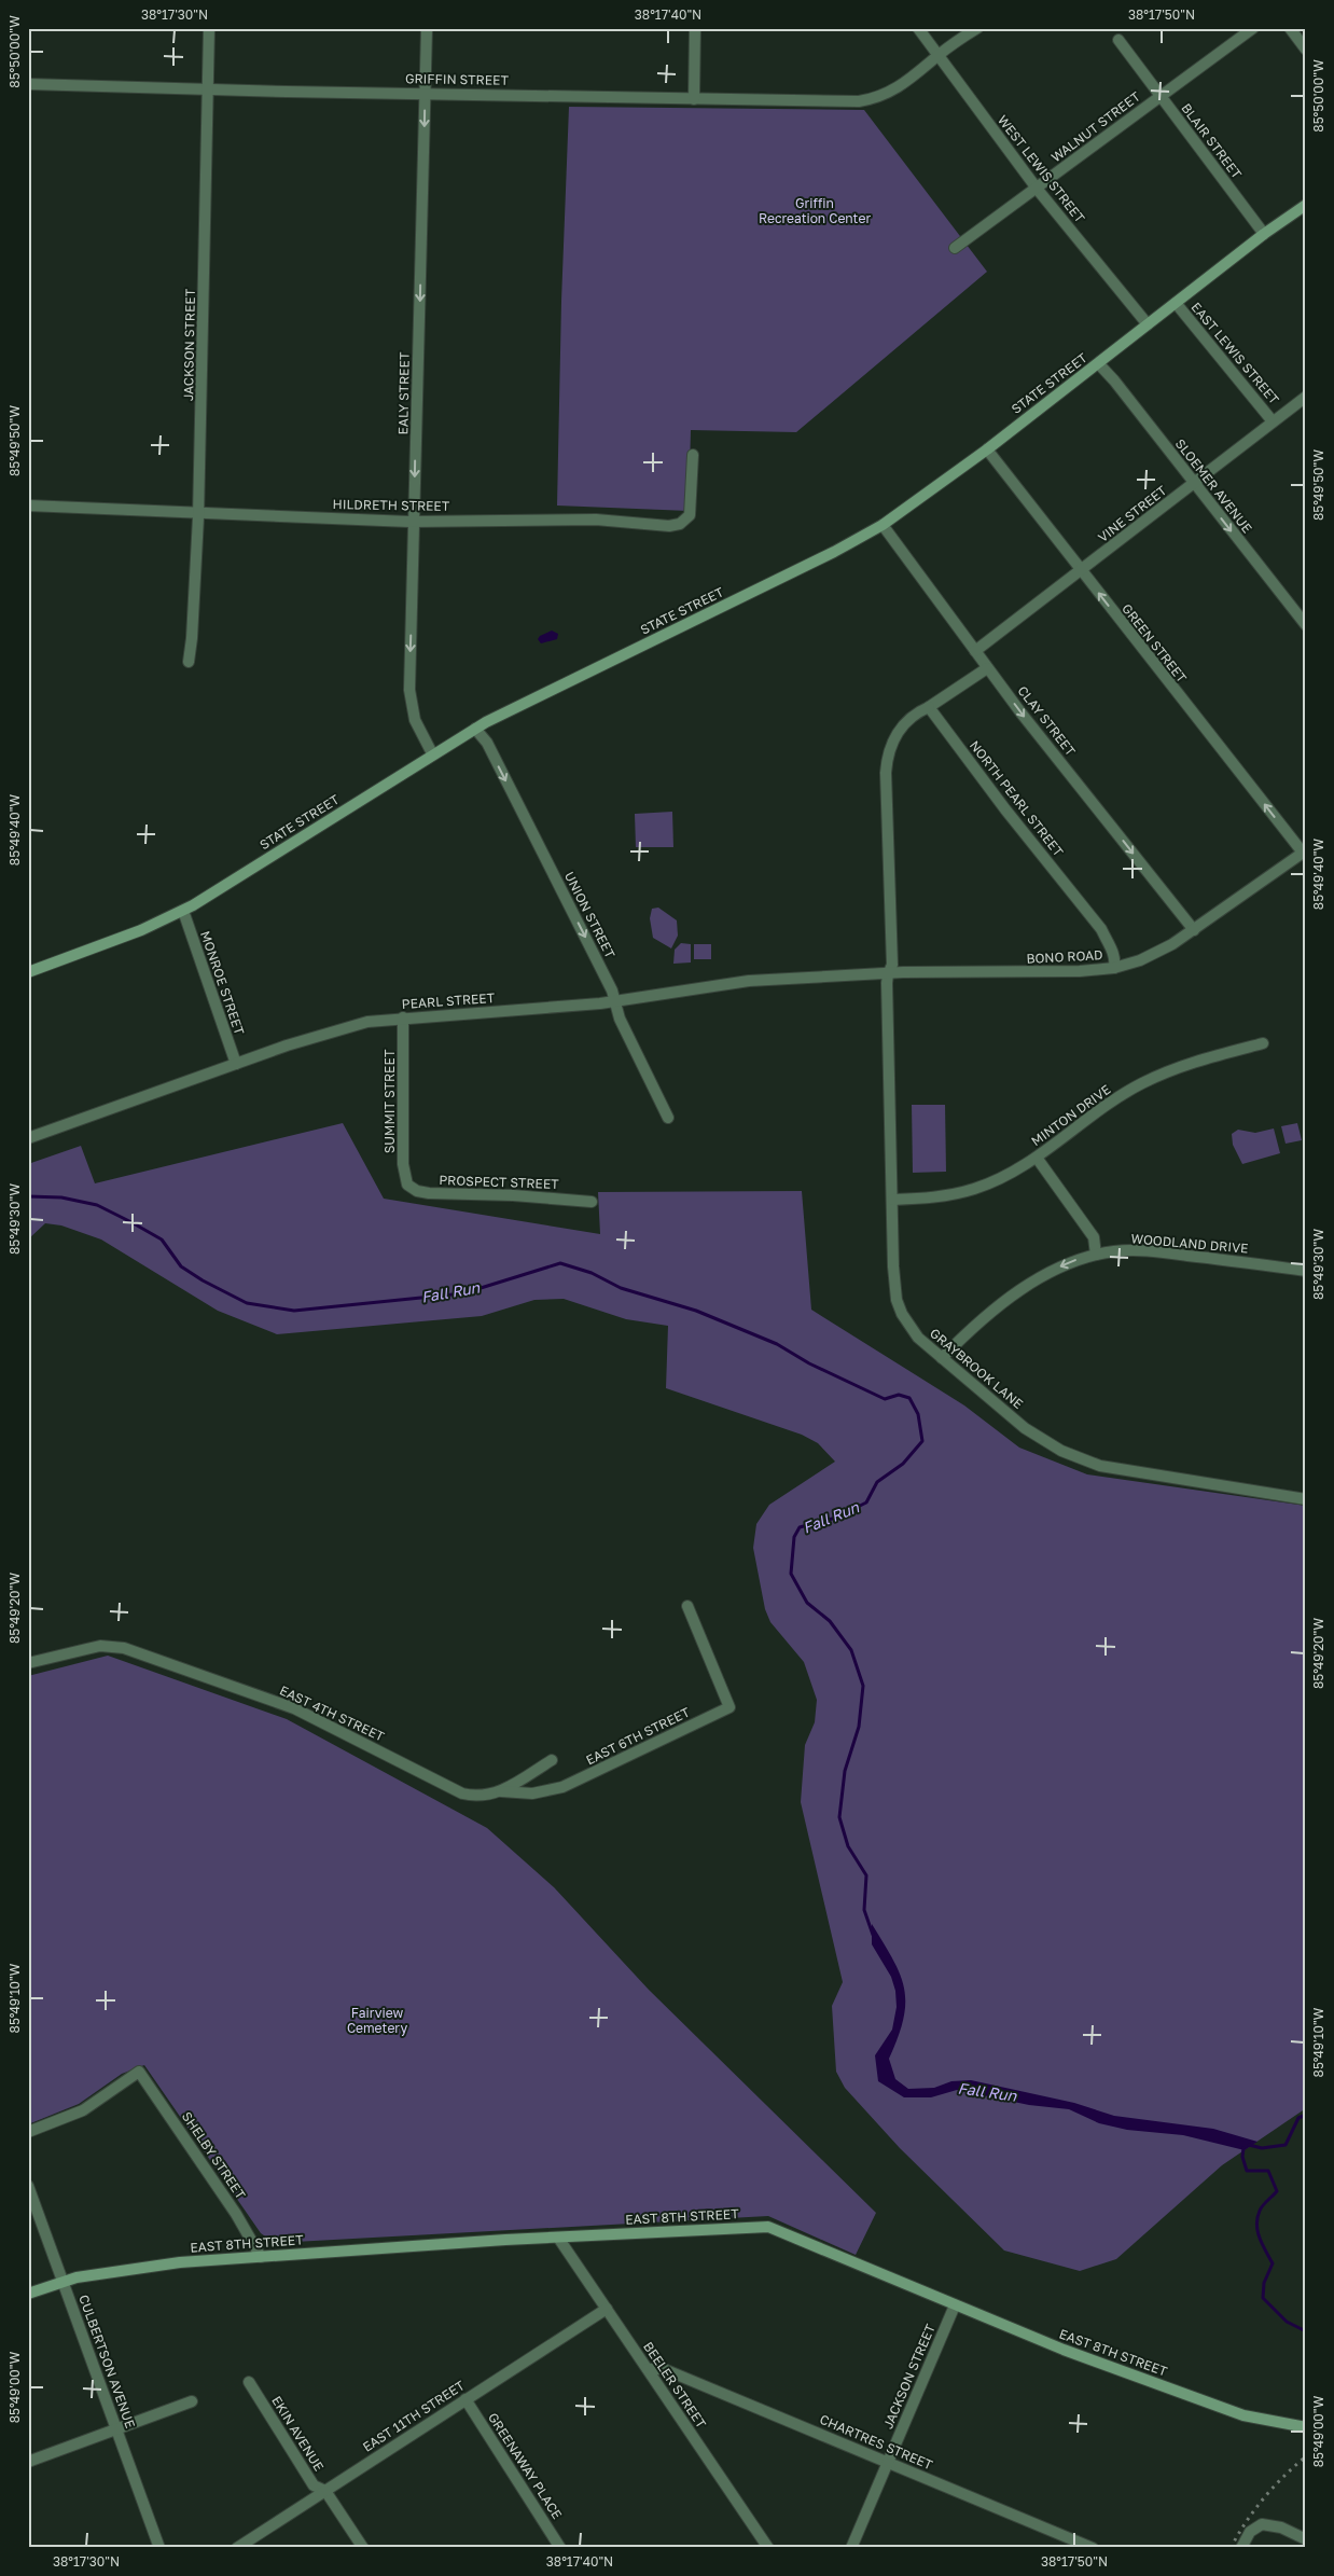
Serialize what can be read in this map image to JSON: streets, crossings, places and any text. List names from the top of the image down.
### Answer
{
  "streets": {
    "main road": ["STATE STREET", "EAST 8TH STREET"],
    "street": [
      "GRIFFIN STREET",
      "WALNUT STREET",
      "BLAIR STREET",
      "WEST LEWIS STREET",
      "JACKSON STREET",
      "EAST LEWIS STREET",
      "EALY STREET",
      "SLOEMER AVENUE",
      "HILDRETH STREET",
      "VINE STREET",
      "GREEN STREET",
      "CLAY STREET",
      "NORTH PEARL STREET",
      "UNION STREET",
      "BONO ROAD",
      "MONROE STREET",
      "PEARL STREET",
      "SUMMIT STREET",
      "MINTON DRIVE",
      "PROSPECT STREET",
      "WOODLAND DRIVE",
      "GRAYBROOK LANE",
      "EAST 4TH STREET",
      "EAST 6TH STREET",
      "SHELBY STREET",
      "CULBERTSON AVENUE",
      "BEELER STREET",
      "EAST 11TH STREET",
      "EKIN AVENUE",
      "CHARTRES STREET",
      "GREENAWAY PLACE"
    ]
  },
  "crossings": [
    ["GRIFFIN STREET", "WEST LEWIS STREET"],
    ["GRIFFIN STREET", "JACKSON STREET"],
    ["GRIFFIN STREET", "EALY STREET"],
    ["WALNUT STREET", "BLAIR STREET"],
    ["WALNUT STREET", "WEST LEWIS STREET"],
    ["BLAIR STREET", "STATE STREET"],
    ["WEST LEWIS STREET", "STATE STREET"],
    ["JACKSON STREET", "HILDRETH STREET"],
    ["JACKSON STREET", "EAST 8TH STREET"],
    ["JACKSON STREET", "CHARTRES STREET"],
    ["EAST LEWIS STREET", "STATE STREET"],
    ["EAST LEWIS STREET", "VINE STREET"],
    ["STATE STREET", "EALY STREET"],
    ["STATE STREET", "SLOEMER AVENUE"],
    ["STATE STREET", "GREEN STREET"],
    ["STATE STREET", "CLAY STREET"],
    ["STATE STREET", "UNION STREET"],
    ["STATE STREET", "MONROE STREET"],
    ["EALY STREET", "HILDRETH STREET"],
    ["SLOEMER AVENUE", "VINE STREET"],
    ["VINE STREET", "GREEN STREET"],
    ["VINE STREET", "CLAY STREET"],
    ["GREEN STREET", "BONO ROAD"],
    ["CLAY STREET", "BONO ROAD"],
    ["NORTH PEARL STREET", "BONO ROAD"],
    ["NORTH PEARL STREET", "GRAYBROOK LANE"],
    ["UNION STREET", "PEARL STREET"],
    ["BONO ROAD", "PEARL STREET"],
    ["BONO ROAD", "GRAYBROOK LANE"],
    ["MONROE STREET", "PEARL STREET"],
    ["PEARL STREET", "SUMMIT STREET"],
    ["PEARL STREET", "GRAYBROOK LANE"],
    ["SUMMIT STREET", "PROSPECT STREET"],
    ["MINTON DRIVE", "GRAYBROOK LANE"],
    ["WOODLAND DRIVE", "GRAYBROOK LANE"],
    ["EAST 4TH STREET", "EAST 6TH STREET"],
    ["SHELBY STREET", "EAST 8TH STREET"],
    ["EAST 8TH STREET", "CULBERTSON AVENUE"],
    ["EAST 8TH STREET", "BEELER STREET"],
    ["BEELER STREET", "EAST 11TH STREET"],
    ["BEELER STREET", "CHARTRES STREET"],
    ["EAST 11TH STREET", "EKIN AVENUE"],
    ["EAST 11TH STREET", "GREENAWAY PLACE"]
  ],
  "one_way": [
    "EALY STREET",
    "SLOEMER AVENUE",
    "GREEN STREET",
    "CLAY STREET",
    "UNION STREET",
    "WOODLAND DRIVE"
  ],
  "water": ["Fall Run"],
  "parks": ["Griffin Recreation Center", "Fairview Cemetery"],
  "coordinates": [
    "38°17'30\"N",
    "38°17'40\"N",
    "38°17'50\"N",
    "85°50'00\"W",
    "85°49'50\"W",
    "85°49'40\"W",
    "85°49'30\"W",
    "85°49'20\"W",
    "85°49'10\"W",
    "85°49'00\"W"
  ]
}
